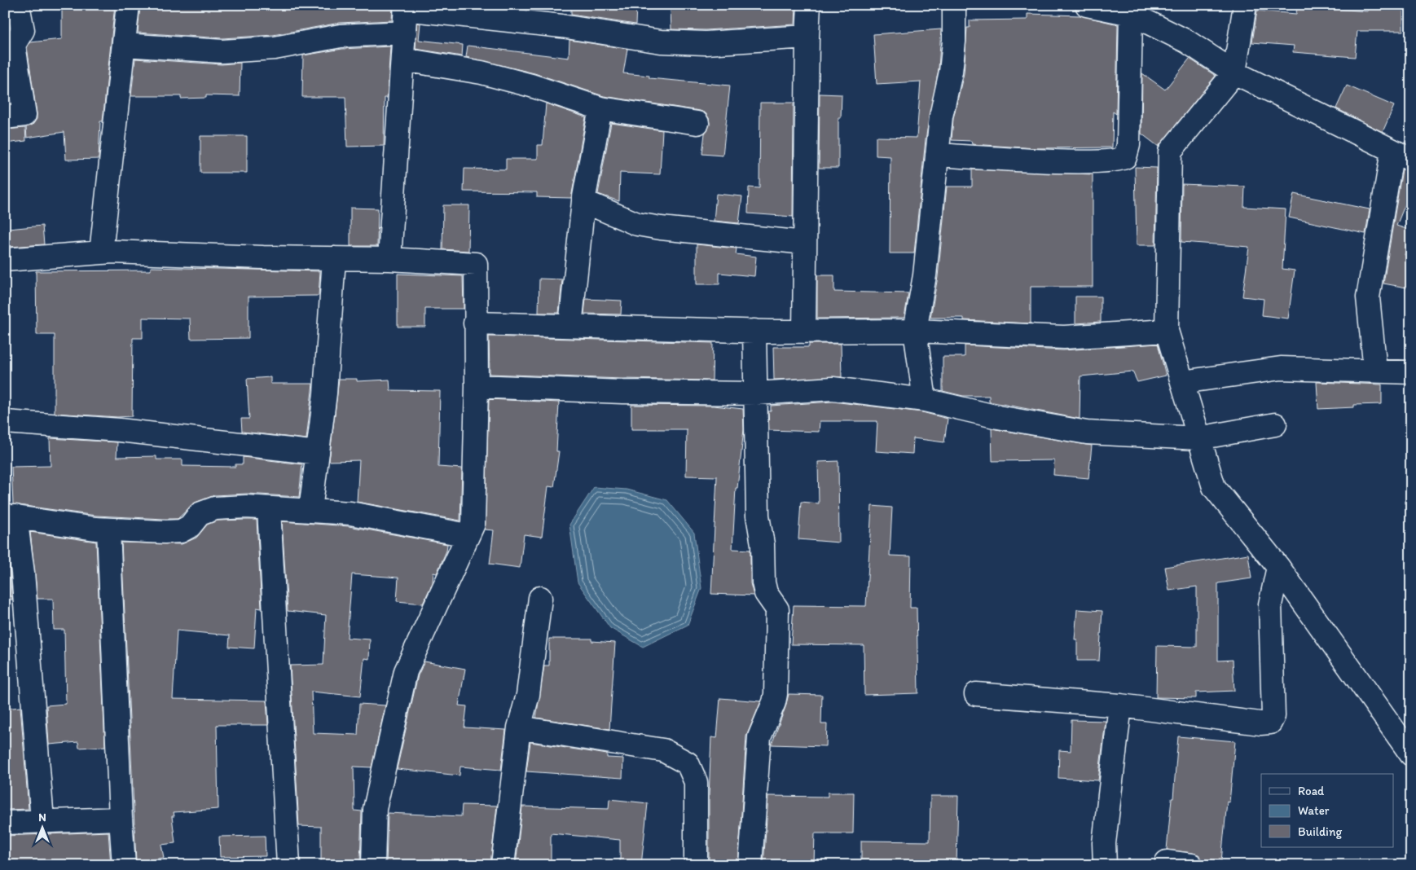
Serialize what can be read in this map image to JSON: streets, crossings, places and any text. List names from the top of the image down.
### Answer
{
  "legend": ["Road", "Water", "Building"],
  "north": "top"
}
